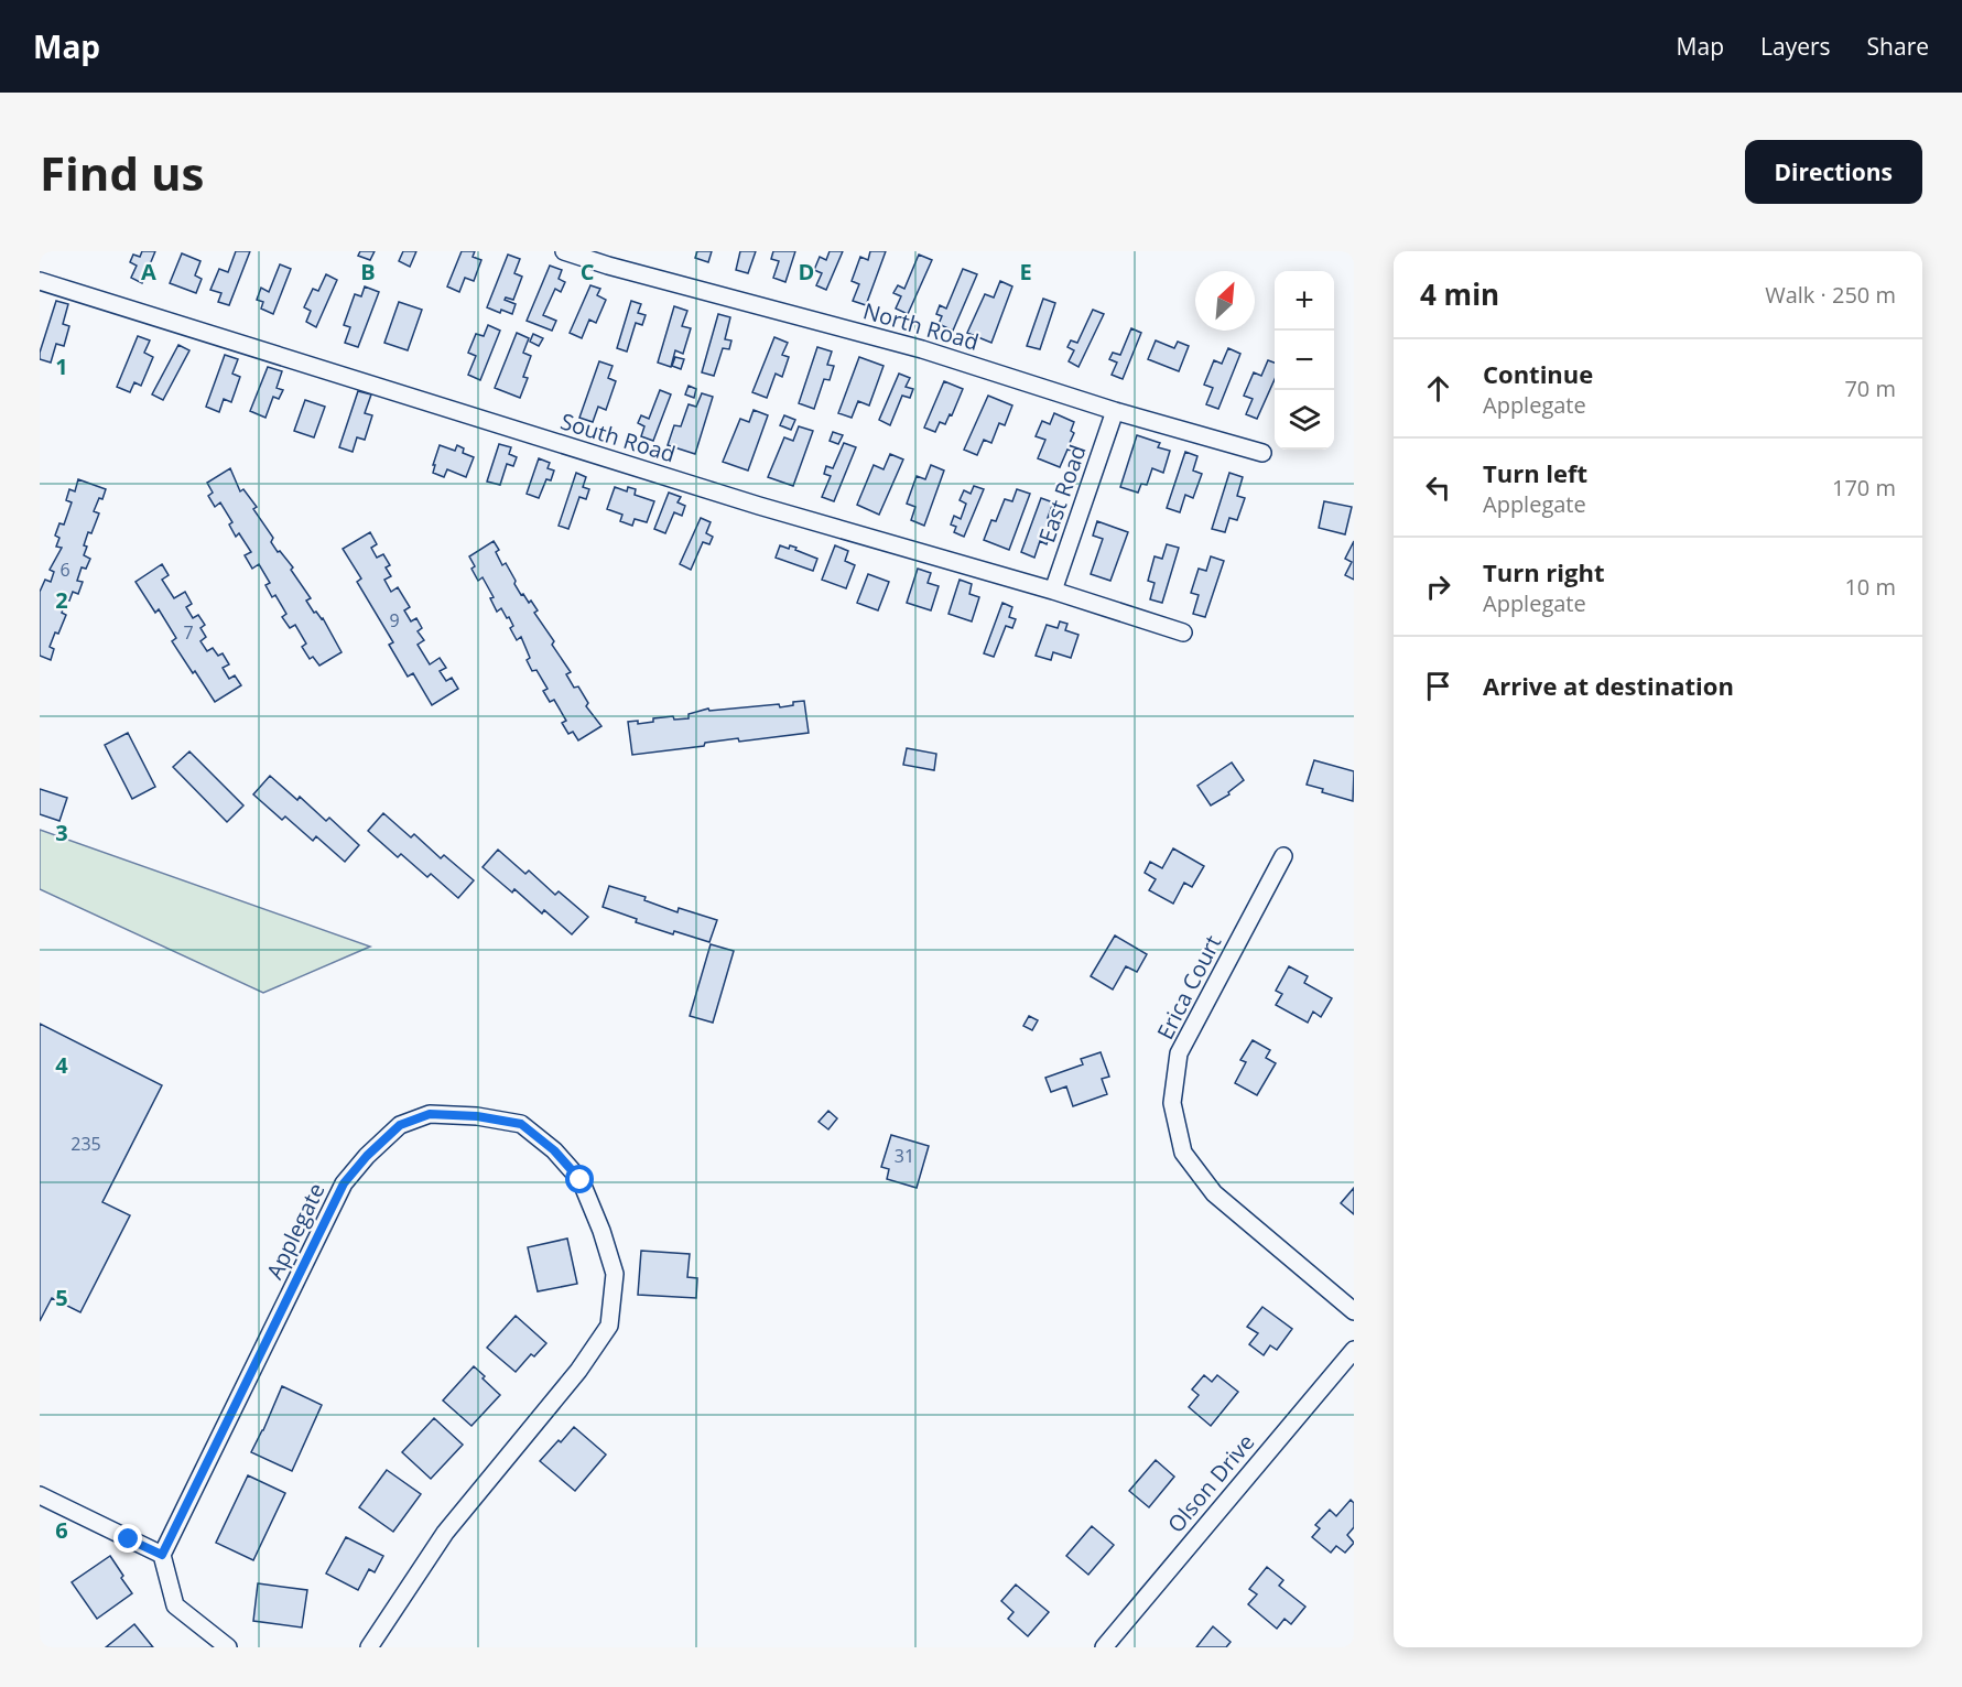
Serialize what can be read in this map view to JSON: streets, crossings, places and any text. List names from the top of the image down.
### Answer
{
  "streets": {
    "street": [
      "North Road",
      "South Road",
      "East Road",
      "Erica Court",
      "Applegate",
      "Olson Drive"
    ]
  },
  "crossings": [
    ["North Road", "East Road"],
    ["South Road", "East Road"]
  ],
  "house_numbers": [
    "6",
    "9",
    "7",
    "235",
    "31"
  ],
  "north": "top right",
  "page": {
    "header": "Map",
    "nav": ["Map", "Layers", "Share"],
    "buttons": "Directions",
    "title": "Find us",
    "heading": ["4 min", "Walk · 250 m"],
    "map_buttons": ["+", "−"],
    "list": [
      ["Continue", "Applegate", "70 m"],
      ["Turn left", "Applegate", "170 m"],
      ["Turn right", "Applegate", "10 m"],
      "Arrive at destination"
    ]
  },
  "grid": {
    "columns": [
      "A",
      "B",
      "C",
      "D",
      "E"
    ],
    "rows": [
      "1",
      "2",
      "3",
      "4",
      "5",
      "6"
    ]
  }
}
